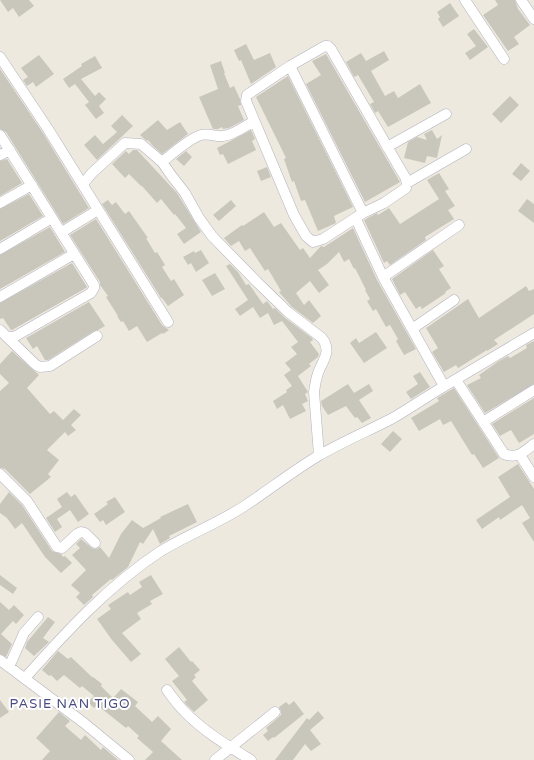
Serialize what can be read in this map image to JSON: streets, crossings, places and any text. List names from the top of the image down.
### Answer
{
  "districts": ["PASIE NAN TIGO"]
}
